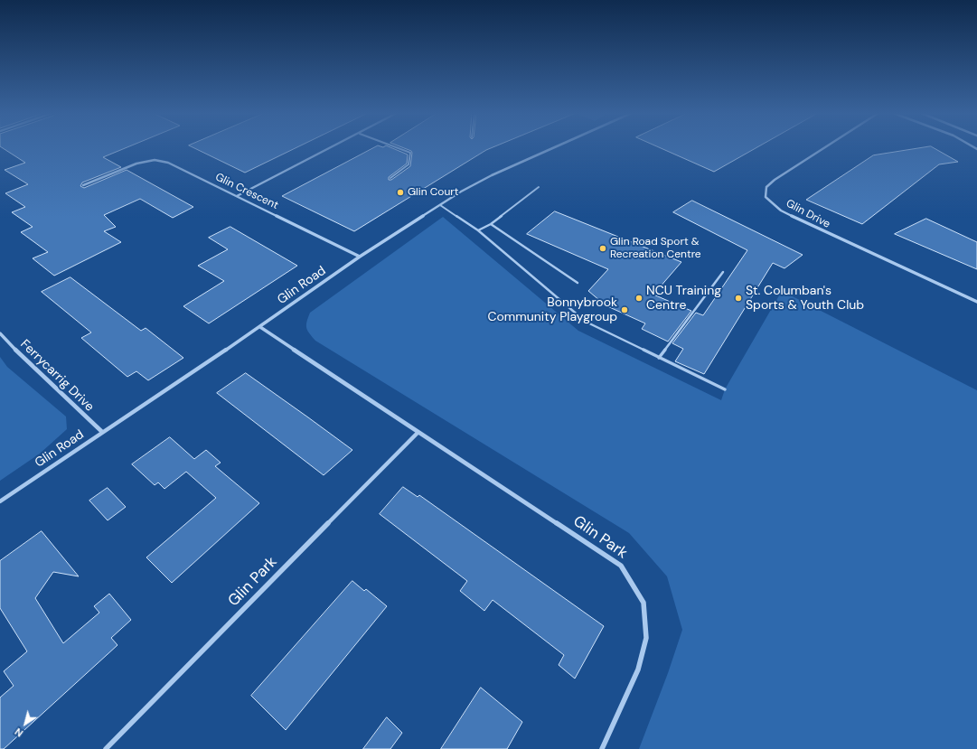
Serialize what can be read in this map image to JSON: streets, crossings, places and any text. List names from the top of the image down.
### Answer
{
  "streets": {
    "street": [
      "Glin Crescent",
      "Glin Drive",
      "Glin Road",
      "Ferrycarrig Drive",
      "Glin Park"
    ]
  },
  "crossings": [
    ["Glin Crescent", "Glin Road"],
    ["Glin Road", "Ferrycarrig Drive"],
    ["Glin Road", "Glin Park"]
  ],
  "places": [
    "Glin Court",
    "Glin Road Sport & Recreation Centre",
    "NCU Training Centre",
    "St. Columban's Sports & Youth Club",
    "Bonnybrook Community Playgroup"
  ],
  "north": "bottom left"
}
